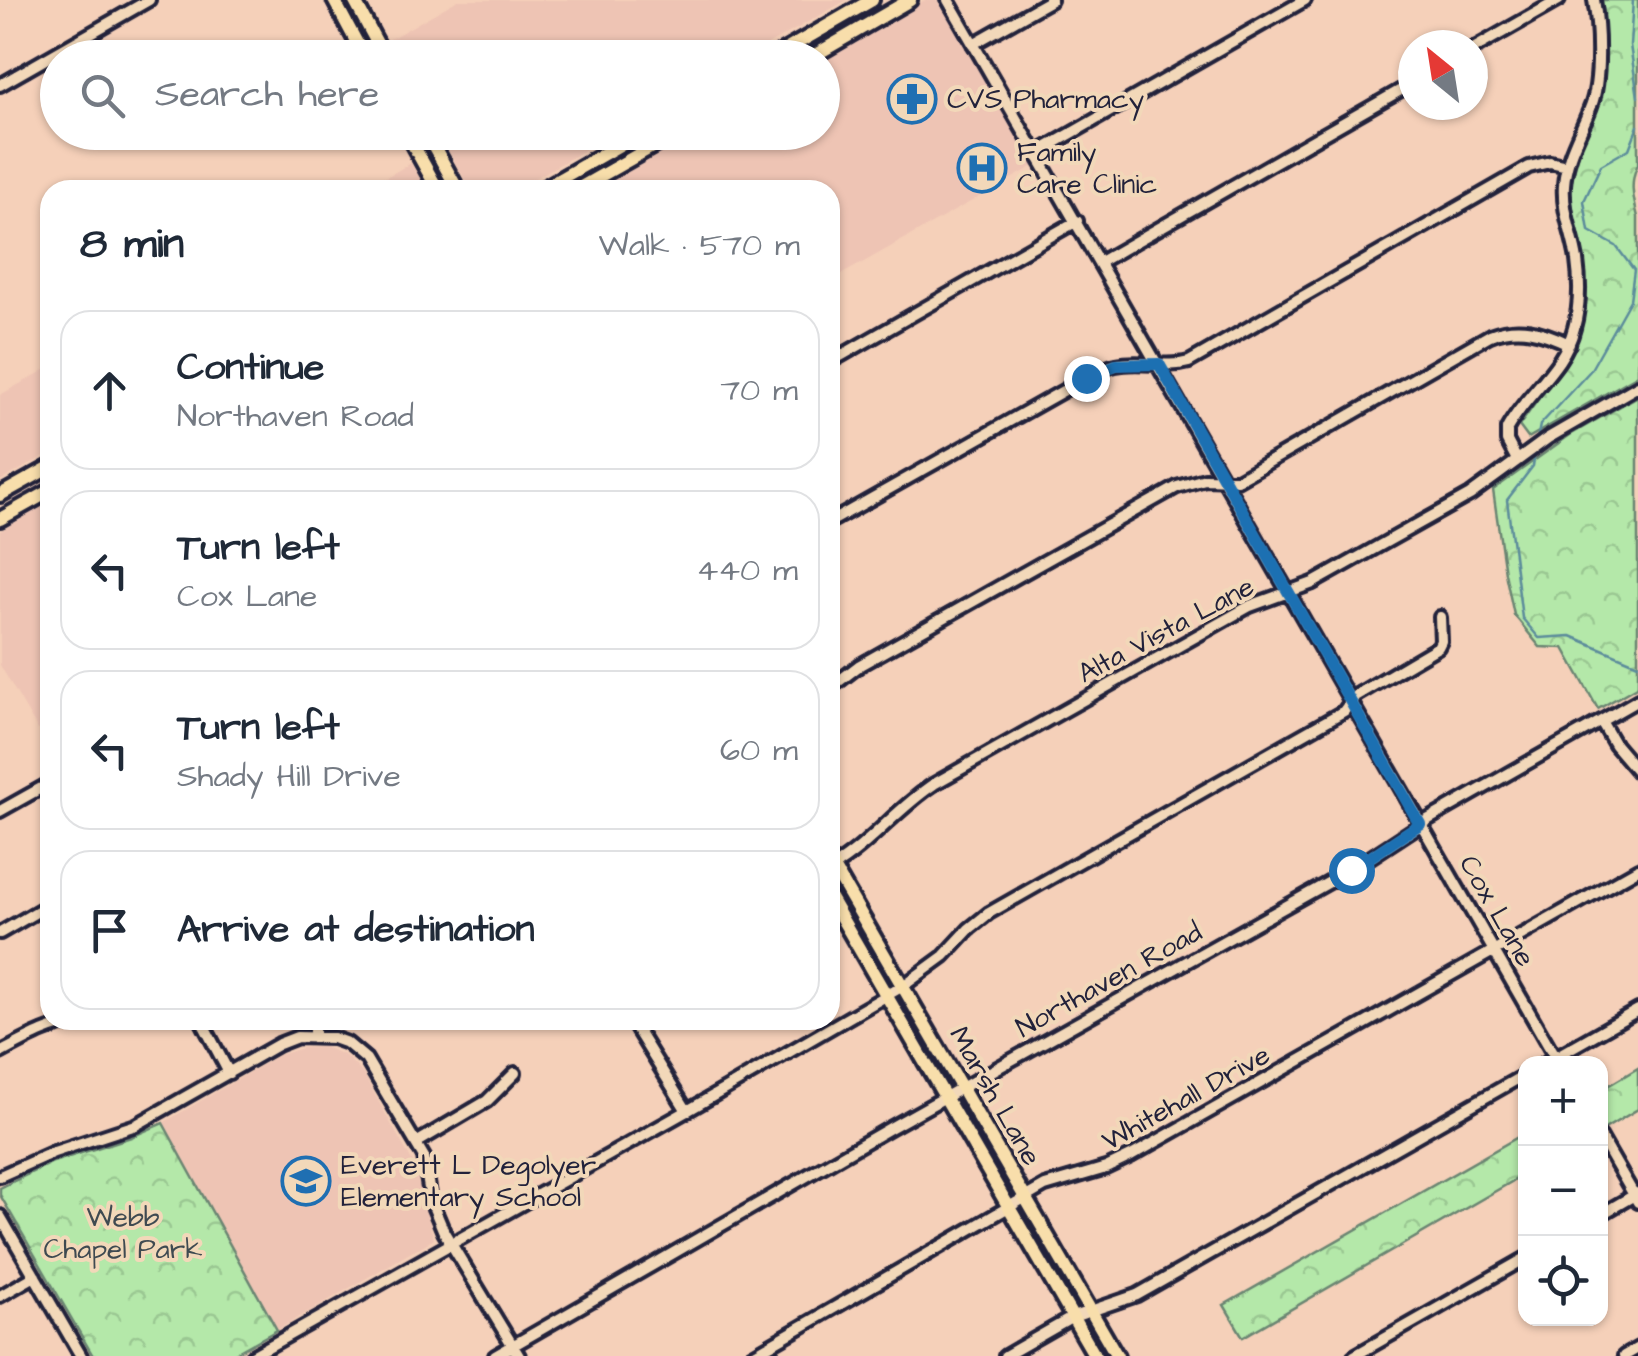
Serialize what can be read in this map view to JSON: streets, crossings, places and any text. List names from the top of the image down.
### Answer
{
  "streets": {
    "main road": ["Marsh Lane"],
    "street": [
      "Alta Vista Lane",
      "Cox Lane",
      "Northaven Road",
      "Whitehall Drive"
    ]
  },
  "crossings": [
    ["Alta Vista Lane", "Cox Lane"],
    ["Cox Lane", "Northaven Road"],
    ["Cox Lane", "Whitehall Drive"],
    ["Northaven Road", "Marsh Lane"],
    ["Marsh Lane", "Whitehall Drive"]
  ],
  "parks": ["Webb Chapel Park"],
  "places": {
    "pharmacy": ["CVS Pharmacy"],
    "hospital": ["Family Care Clinic"],
    "school or university": ["Everett L Degolyer Elementary School"]
  },
  "north": "top left",
  "page": {
    "search": "Search here",
    "heading": ["8 min", "Walk · 570 m"],
    "list": [
      ["Continue", "Northaven Road", "70 m"],
      ["Turn left", "Cox Lane", "440 m"],
      ["Turn left", "Shady Hill Drive", "60 m"],
      "Arrive at destination"
    ],
    "map_buttons": ["+", "−"]
  }
}
